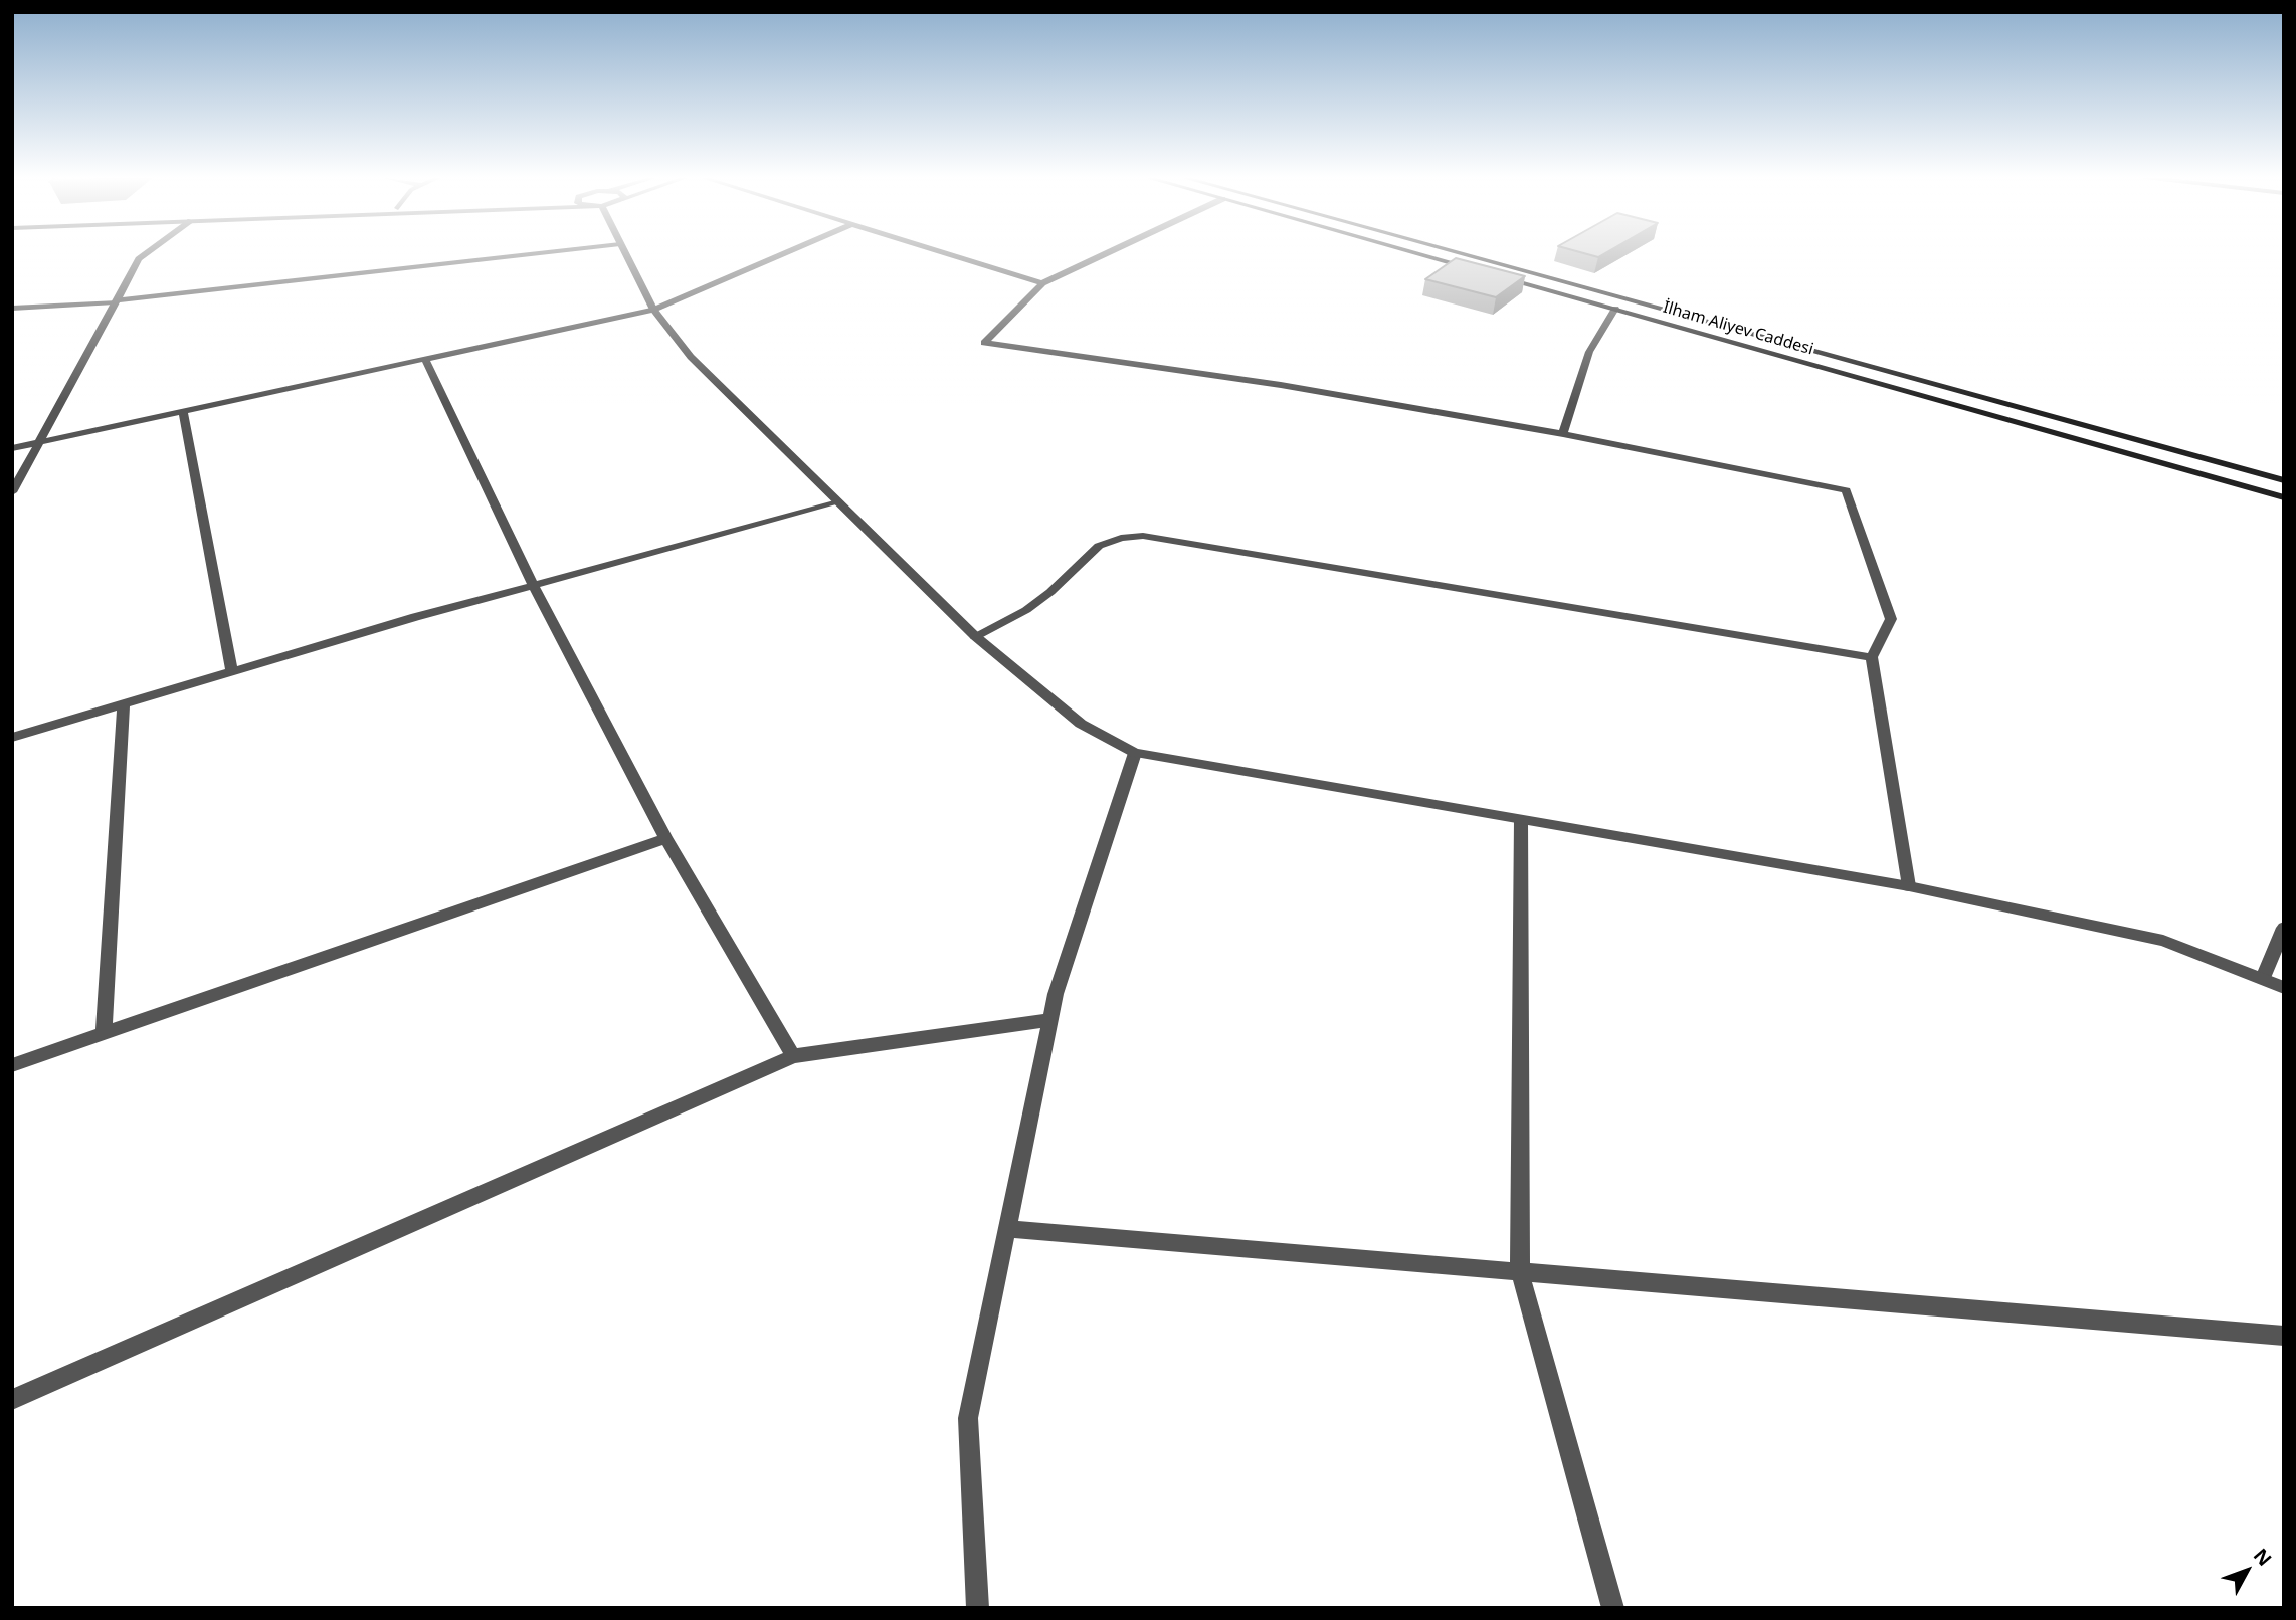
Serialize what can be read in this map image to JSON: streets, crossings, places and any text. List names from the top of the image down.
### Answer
{
  "streets": {
    "main road": ["İlham Aliyev Caddesi"]
  },
  "north": "top right"
}
